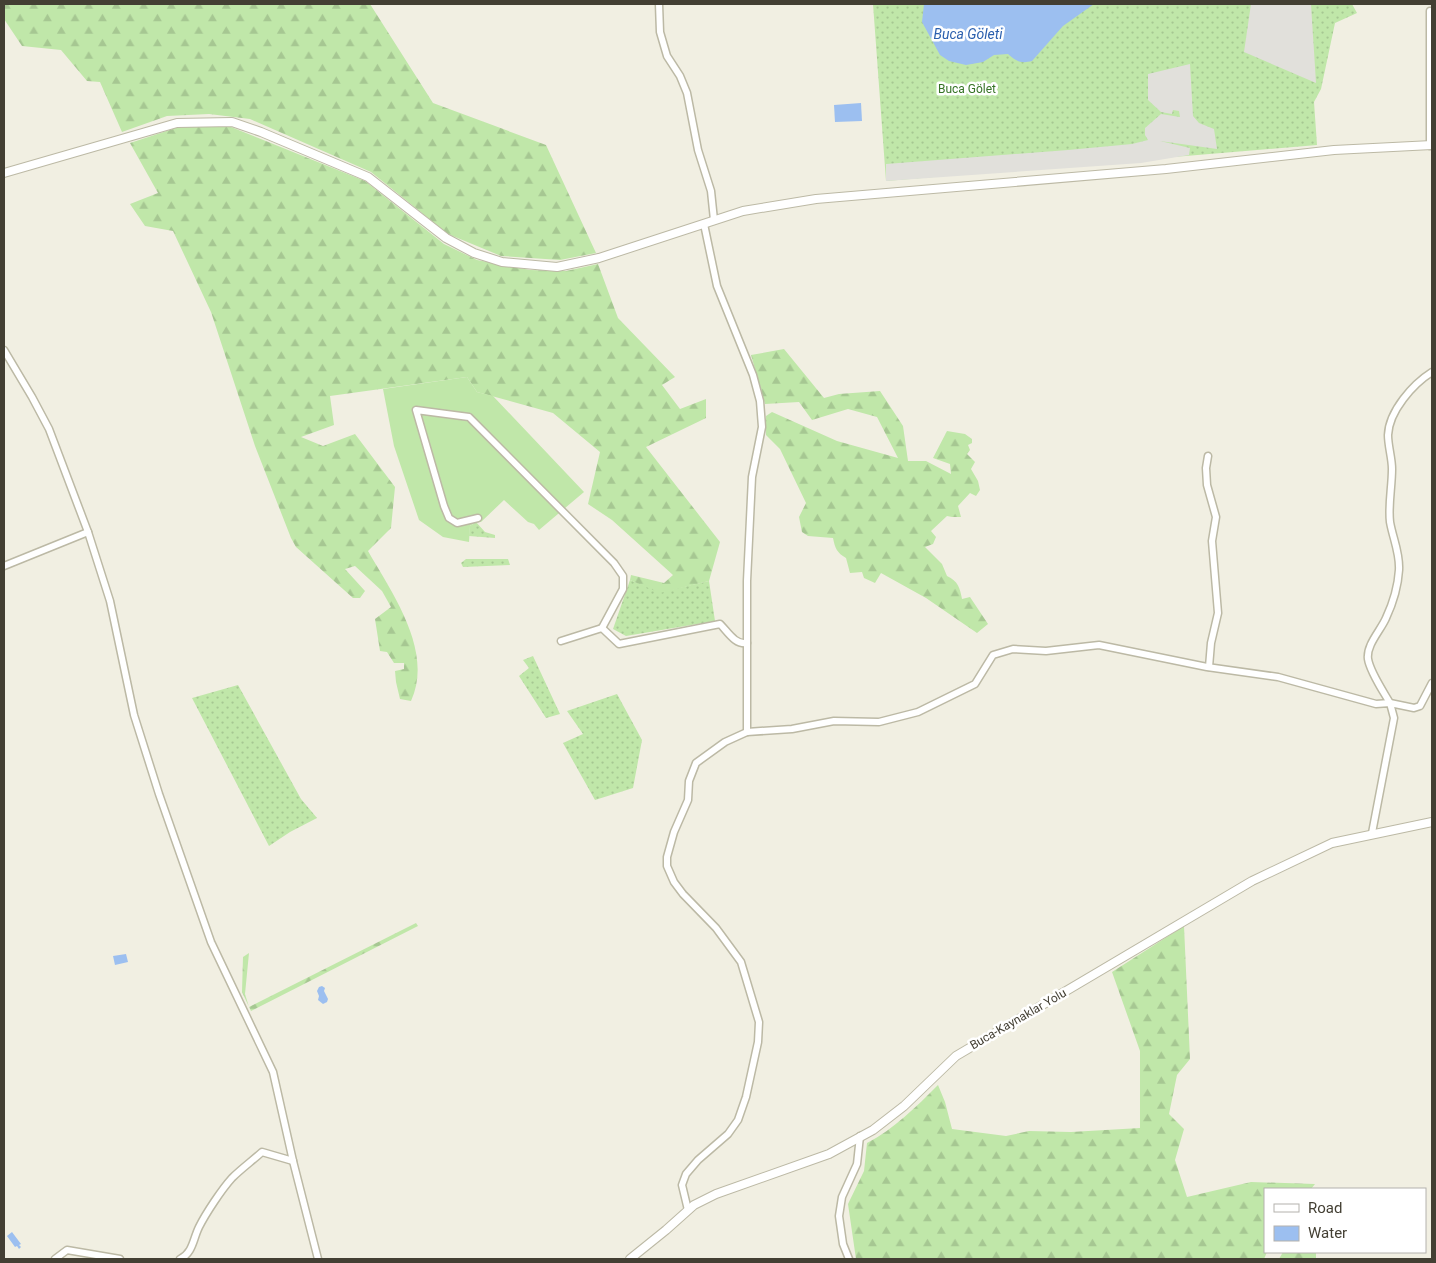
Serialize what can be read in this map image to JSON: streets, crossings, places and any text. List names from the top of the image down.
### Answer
{
  "streets": {
    "street": ["Buca-Kaynaklar Yolu"]
  },
  "water": ["Buca Göleti"],
  "parks": ["Buca Gölet"],
  "legend": ["Road", "Water"]
}
